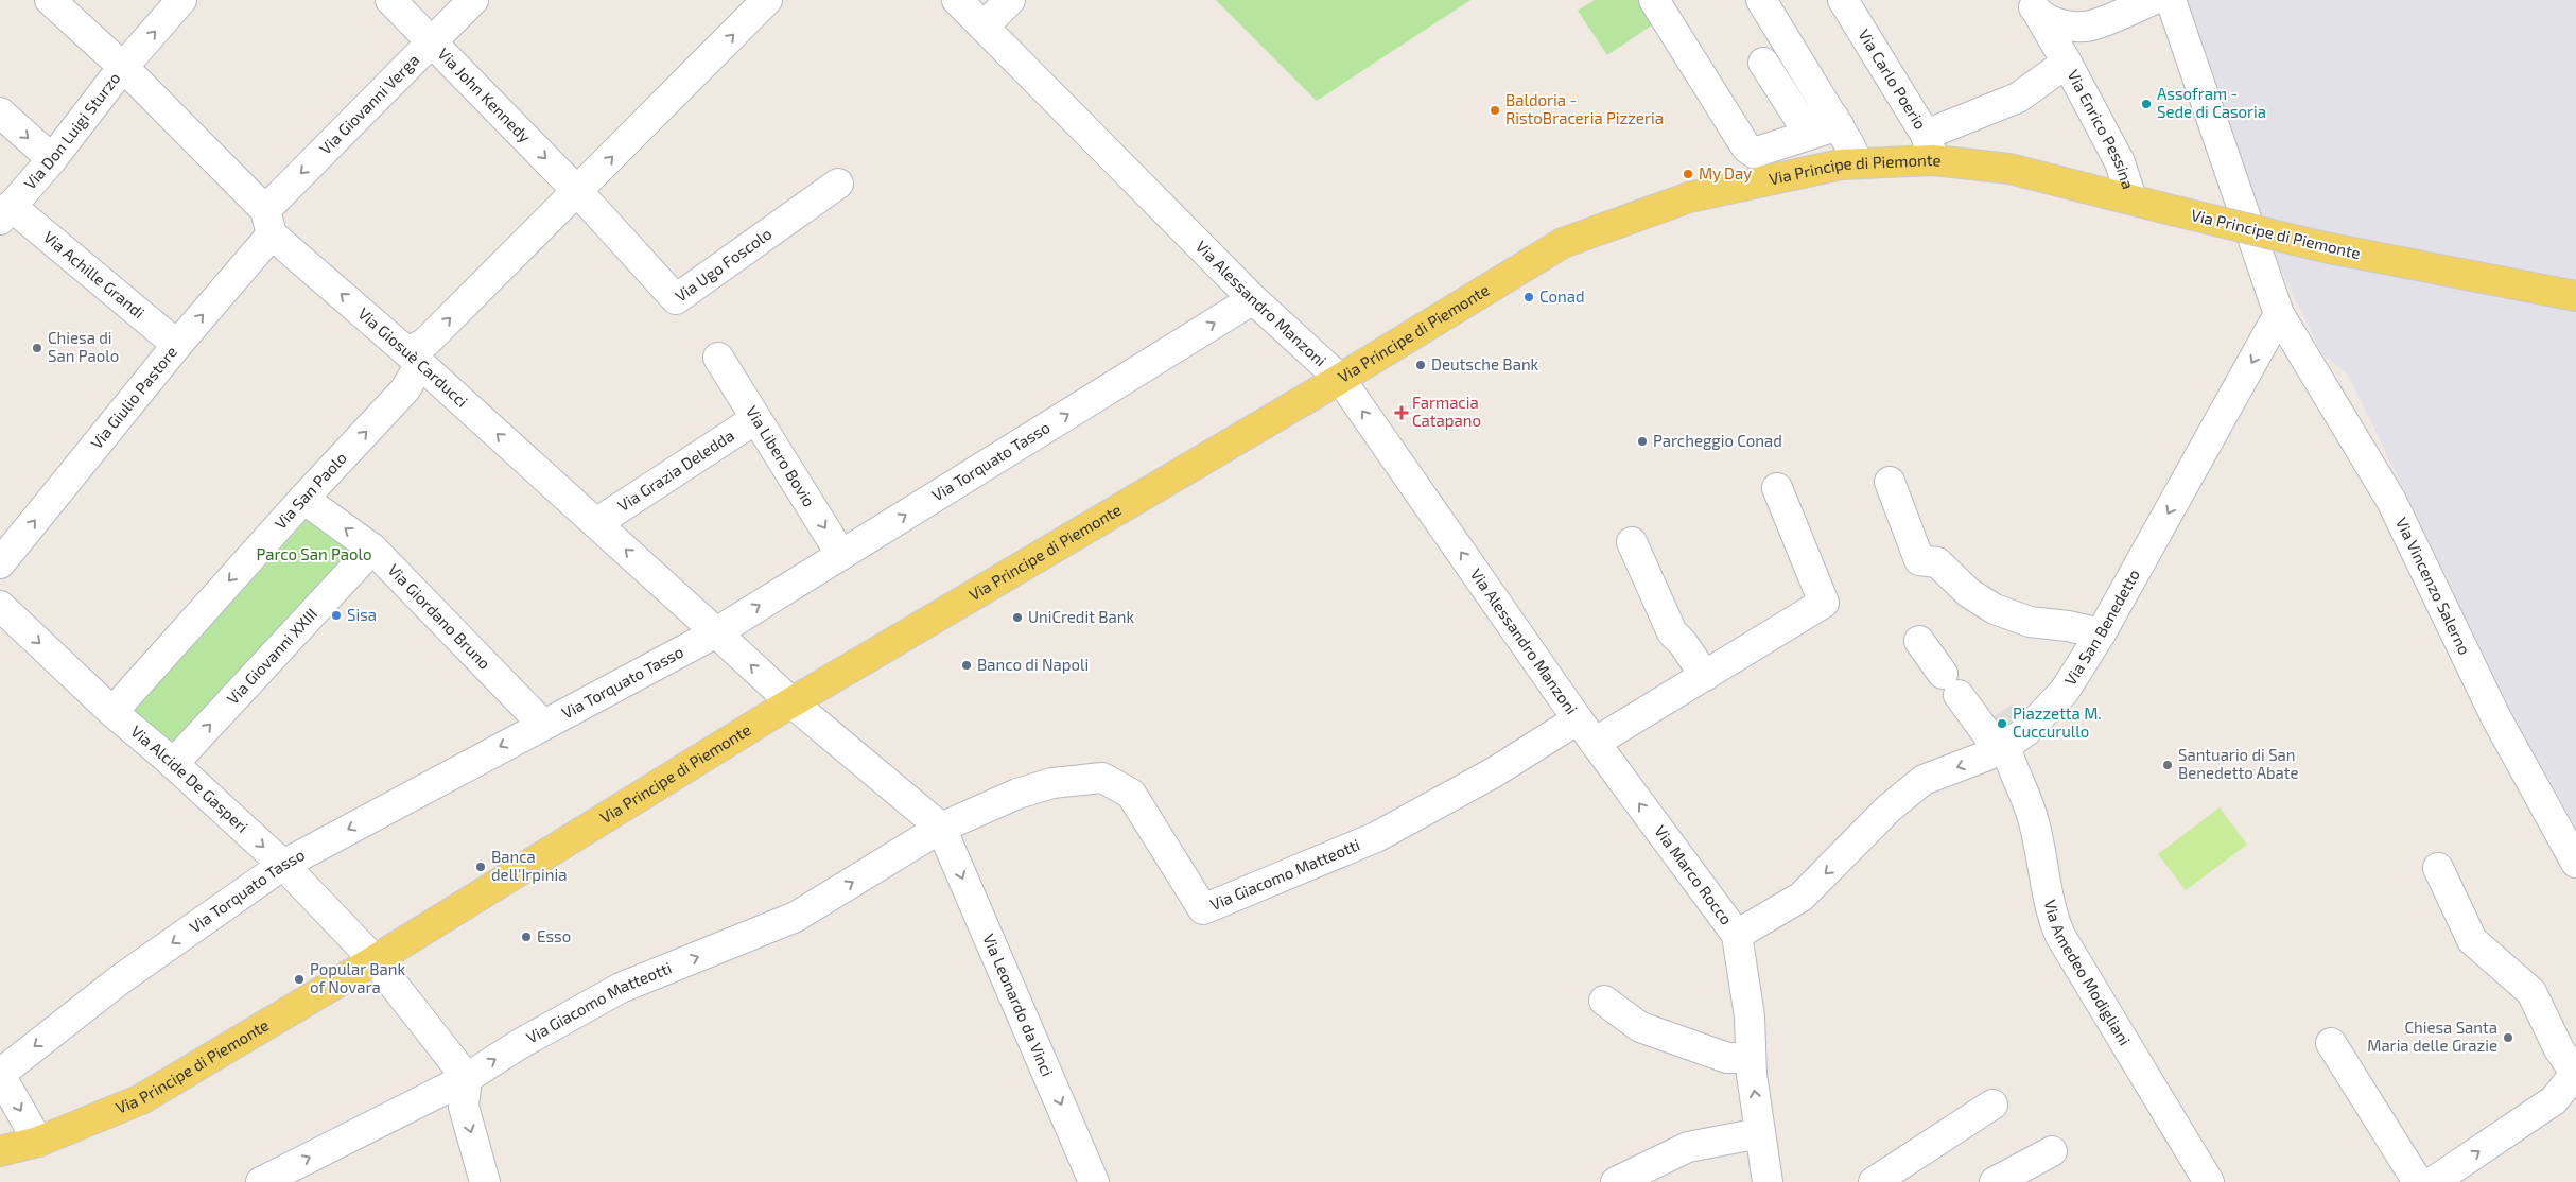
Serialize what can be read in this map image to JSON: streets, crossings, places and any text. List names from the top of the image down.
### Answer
{
  "streets": {
    "main road": ["Via Principe di Piemonte"],
    "street": [
      "Via Carlo Poerio",
      "Via John Kennedy",
      "Via Giovanni Verga",
      "Via Don Luigi Sturzo",
      "Via Enrico Pessina",
      "Via Ugo Foscolo",
      "Via Achille Grandi",
      "Via Alessandro Manzoni",
      "Via Giosuè Carducci",
      "Via Giulio Pastore",
      "Via Libero Bovio",
      "Via Torquato Tasso",
      "Via Grazia Deledda",
      "Via San Paolo",
      "Via Vincenzo Salerno",
      "Via Giordano Bruno",
      "Via San Benedetto",
      "Via Giovanni XXIII",
      "Via Alcide De Gasperi",
      "Via Giacomo Matteotti",
      "Via Marco Rocco",
      "Via Amedeo Modigliani",
      "Via Leonardo da Vinci"
    ]
  },
  "crossings": [
    ["Via Carlo Poerio", "Via Enrico Pessina"],
    ["Via Carlo Poerio", "Via Principe di Piemonte"],
    ["Via John Kennedy", "Via Giovanni Verga"],
    ["Via John Kennedy", "Via Ugo Foscolo"],
    ["Via Giovanni Verga", "Via Giosuè Carducci"],
    ["Via Giovanni Verga", "Via Giulio Pastore"],
    ["Via Don Luigi Sturzo", "Via Achille Grandi"],
    ["Via Don Luigi Sturzo", "Via Giosuè Carducci"],
    ["Via Enrico Pessina", "Via Principe di Piemonte"],
    ["Via Principe di Piemonte", "Via Alessandro Manzoni"],
    ["Via Principe di Piemonte", "Via Giosuè Carducci"],
    ["Via Principe di Piemonte", "Via Alcide De Gasperi"],
    ["Via Achille Grandi", "Via Giulio Pastore"],
    ["Via Alessandro Manzoni", "Via Torquato Tasso"],
    ["Via Alessandro Manzoni", "Via Giacomo Matteotti"],
    ["Via Alessandro Manzoni", "Via Marco Rocco"],
    ["Via Giosuè Carducci", "Via Giulio Pastore"],
    ["Via Giosuè Carducci", "Via Torquato Tasso"],
    ["Via Giosuè Carducci", "Via Grazia Deledda"],
    ["Via Giosuè Carducci", "Via San Paolo"],
    ["Via Libero Bovio", "Via Torquato Tasso"],
    ["Via Libero Bovio", "Via Grazia Deledda"],
    ["Via Torquato Tasso", "Via Giordano Bruno"],
    ["Via Torquato Tasso", "Via Alcide De Gasperi"],
    ["Via San Paolo", "Via Giordano Bruno"],
    ["Via San Paolo", "Via Alcide De Gasperi"],
    ["Via Vincenzo Salerno", "Via San Benedetto"],
    ["Via Giordano Bruno", "Via Giovanni XXIII"],
    ["Via San Benedetto", "Via Marco Rocco"],
    ["Via San Benedetto", "Via Amedeo Modigliani"],
    ["Via Giovanni XXIII", "Via Alcide De Gasperi"],
    ["Via Giacomo Matteotti", "Via Marco Rocco"],
    ["Via Giacomo Matteotti", "Via Leonardo da Vinci"]
  ],
  "one_way": [
    "Via John Kennedy",
    "Via Alessandro Manzoni",
    "Via Giosuè Carducci",
    "Via Giulio Pastore",
    "Via Libero Bovio",
    "Via San Benedetto",
    "Via Giovanni XXIII",
    "Via Alcide De Gasperi",
    "Via Giacomo Matteotti",
    "Via Marco Rocco",
    "Via Leonardo da Vinci"
  ],
  "parks": ["Parco San Paolo"],
  "places": {
    "other": [
      "Assofram - Sede di Casoria",
      "Baldoria - RistoBraceria Pizzeria",
      "My Day",
      "Conad",
      "Chiesa di San Paolo",
      "Deutsche Bank",
      "Parcheggio Conad",
      "Sisa",
      "UniCredit Bank",
      "Banco di Napoli",
      "Piazzetta M. Cuccurullo",
      "Santuario di San Benedetto Abate",
      "Banca dell'Irpinia",
      "Esso",
      "Popular Bank of Novara",
      "Chiesa Santa Maria delle Grazie"
    ],
    "health": ["Farmacia Catapano"]
  }
}
